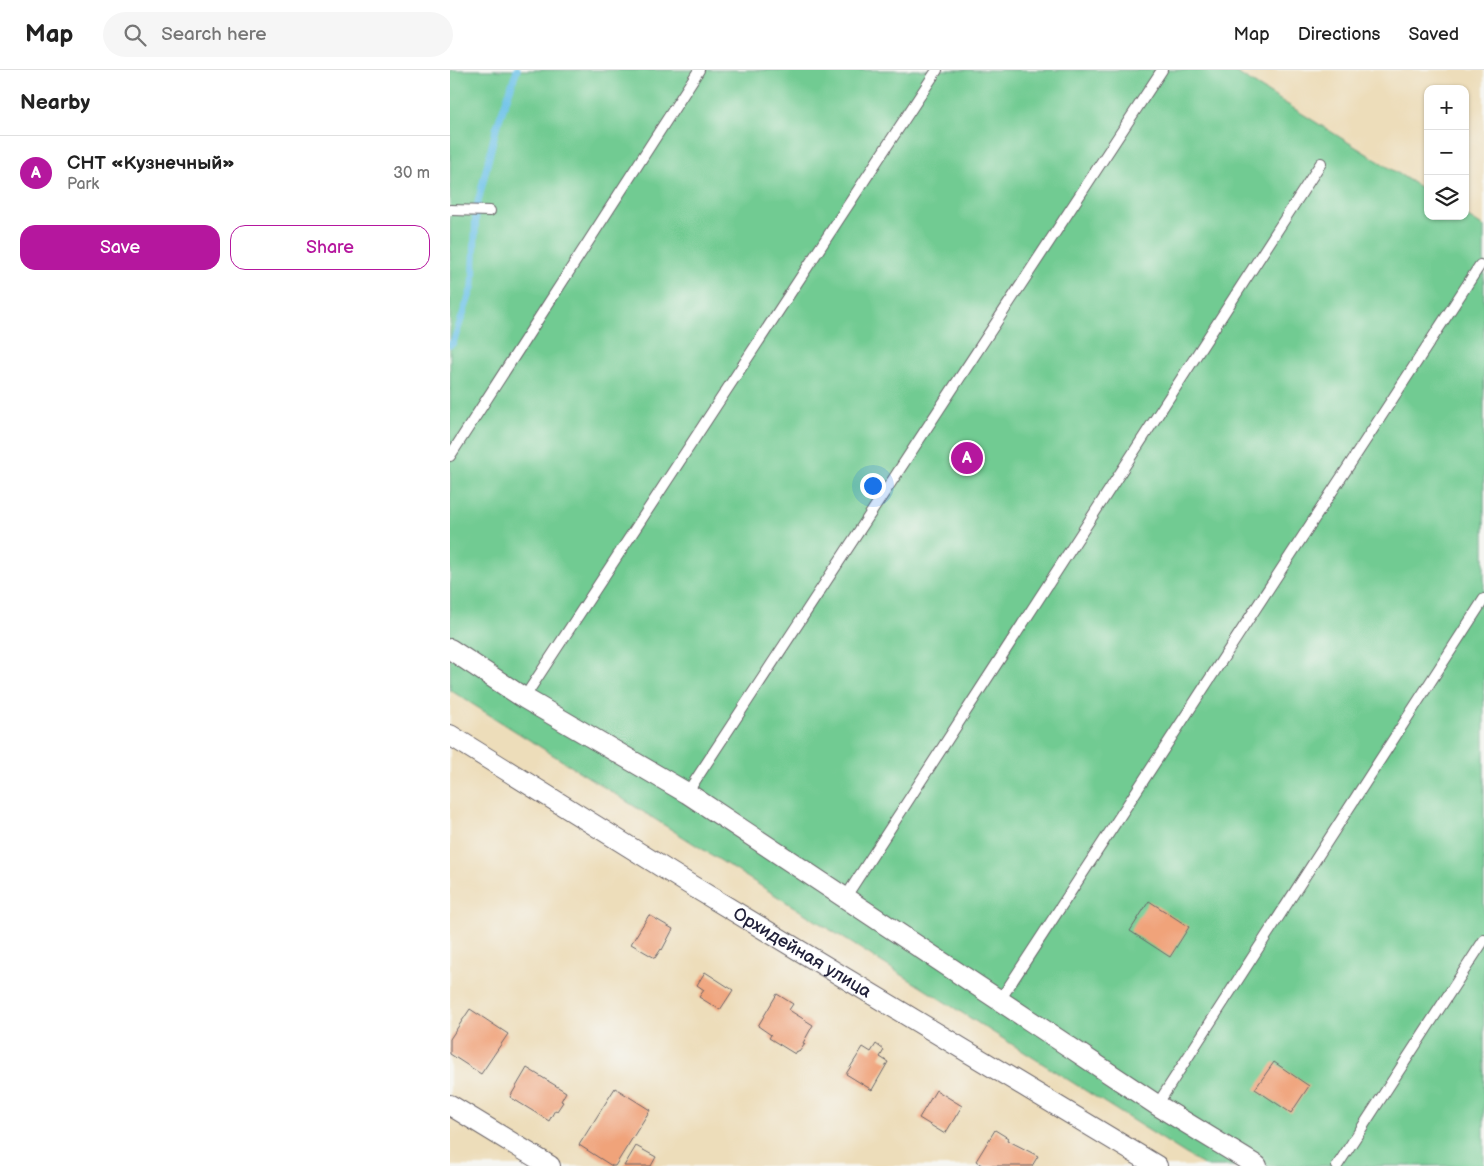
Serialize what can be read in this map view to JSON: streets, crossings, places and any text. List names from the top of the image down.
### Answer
{
  "streets": {
    "street": ["Орхидейная улица"]
  },
  "page": {
    "header": "Map",
    "search": "Search here",
    "nav": ["Map", "Directions", "Saved"],
    "heading": "Nearby",
    "map_buttons": ["+", "−"],
    "list": [
      {
        "mark": "A",
        "name": "СНТ «Кузнечный»",
        "note": "Park",
        "value": "30 m"
      }
    ],
    "buttons": ["Save", "Share"],
    "pins": "A"
  }
}
